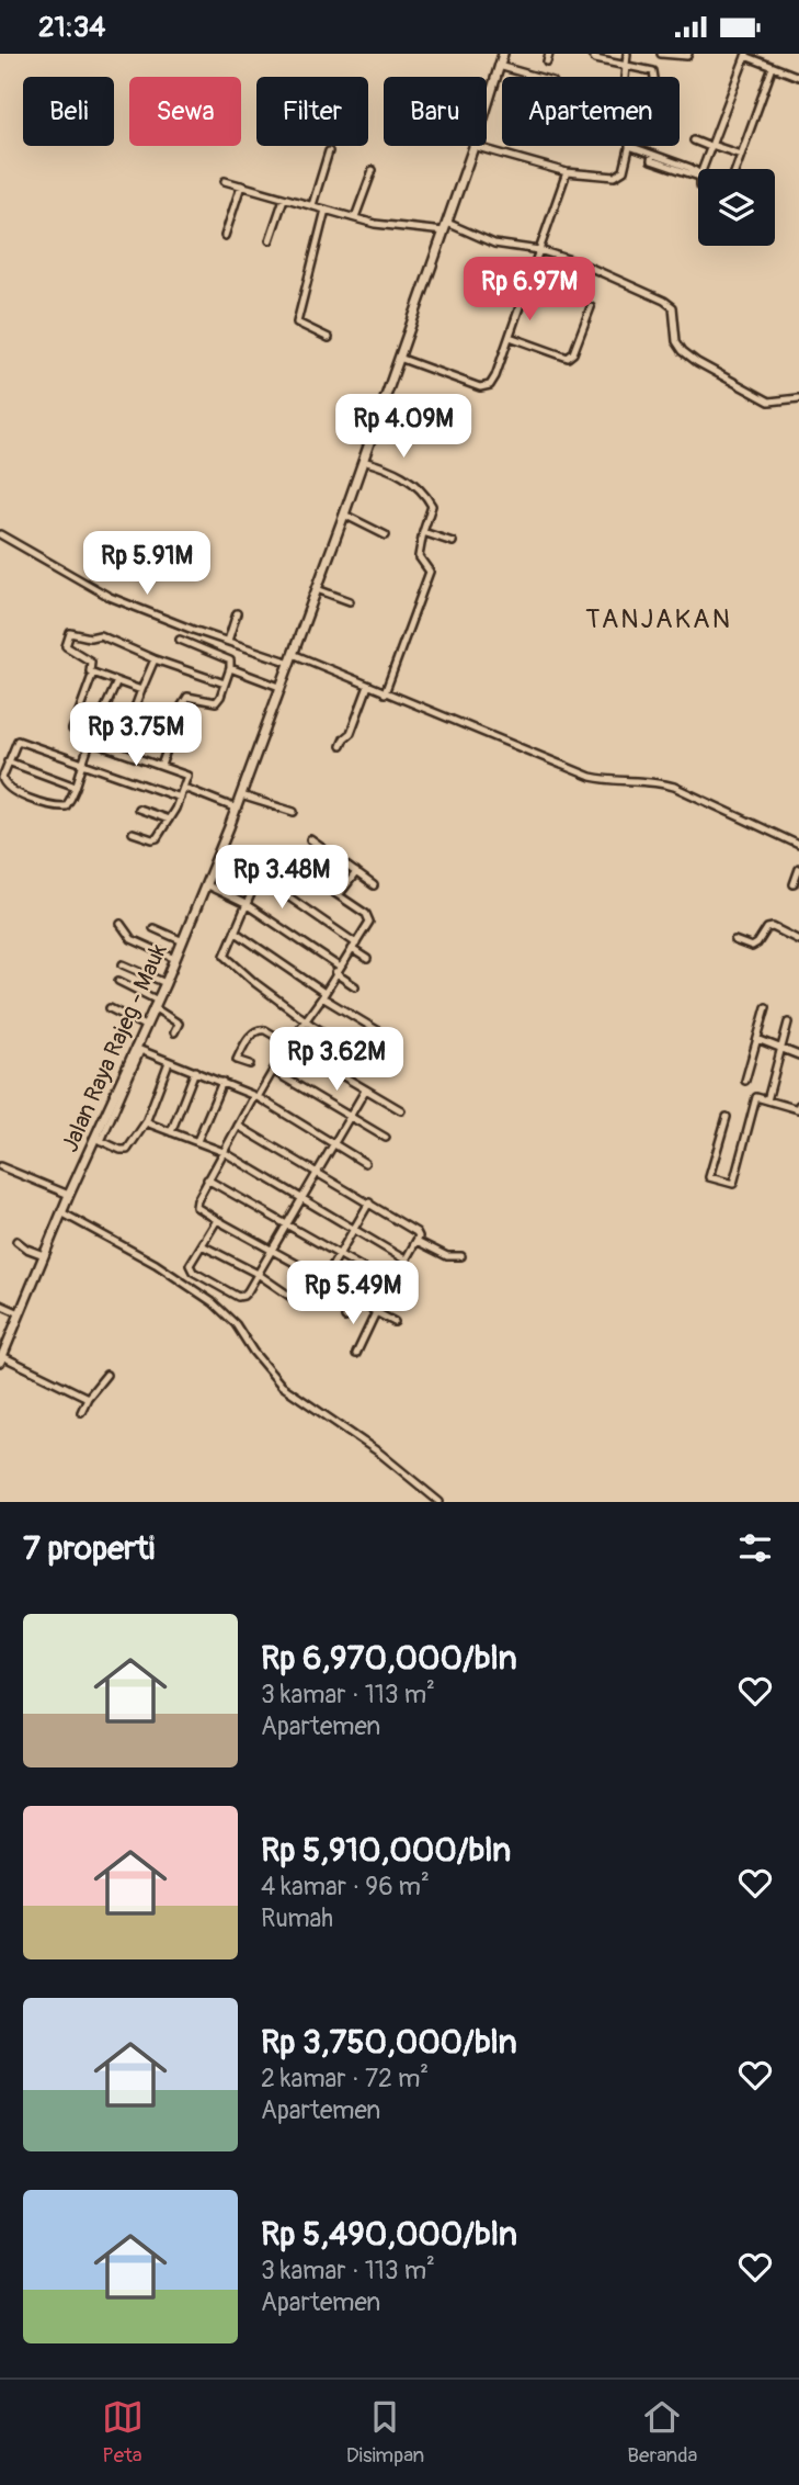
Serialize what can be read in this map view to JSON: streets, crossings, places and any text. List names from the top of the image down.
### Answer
{
  "streets": {
    "main road": ["Jalan Raya Rajeg - Mauk"]
  },
  "districts": ["TANJAKAN"],
  "page": {
    "status": "21:34",
    "chip": [
      "Beli",
      "Sewa",
      "Filter",
      "Baru",
      "Apartemen"
    ],
    "price": [
      "Rp 6.97M",
      "Rp 4.09M",
      "Rp 5.91M",
      "Rp 3.75M",
      "Rp 3.48M",
      "Rp 3.62M",
      "Rp 5.49M"
    ],
    "heading": "7 properti",
    "list": [
      {
        "name": "Rp 6,970,000/bln",
        "note": "3 kamar · 113 m² · Apartemen"
      },
      {
        "name": "Rp 5,910,000/bln",
        "note": "4 kamar · 96 m² · Rumah"
      },
      {
        "name": "Rp 3,750,000/bln",
        "note": "2 kamar · 72 m² · Apartemen"
      },
      {
        "name": "Rp 5,490,000/bln",
        "note": "3 kamar · 113 m² · Apartemen"
      }
    ],
    "tabs": ["Peta", "Disimpan", "Beranda"]
  }
}
